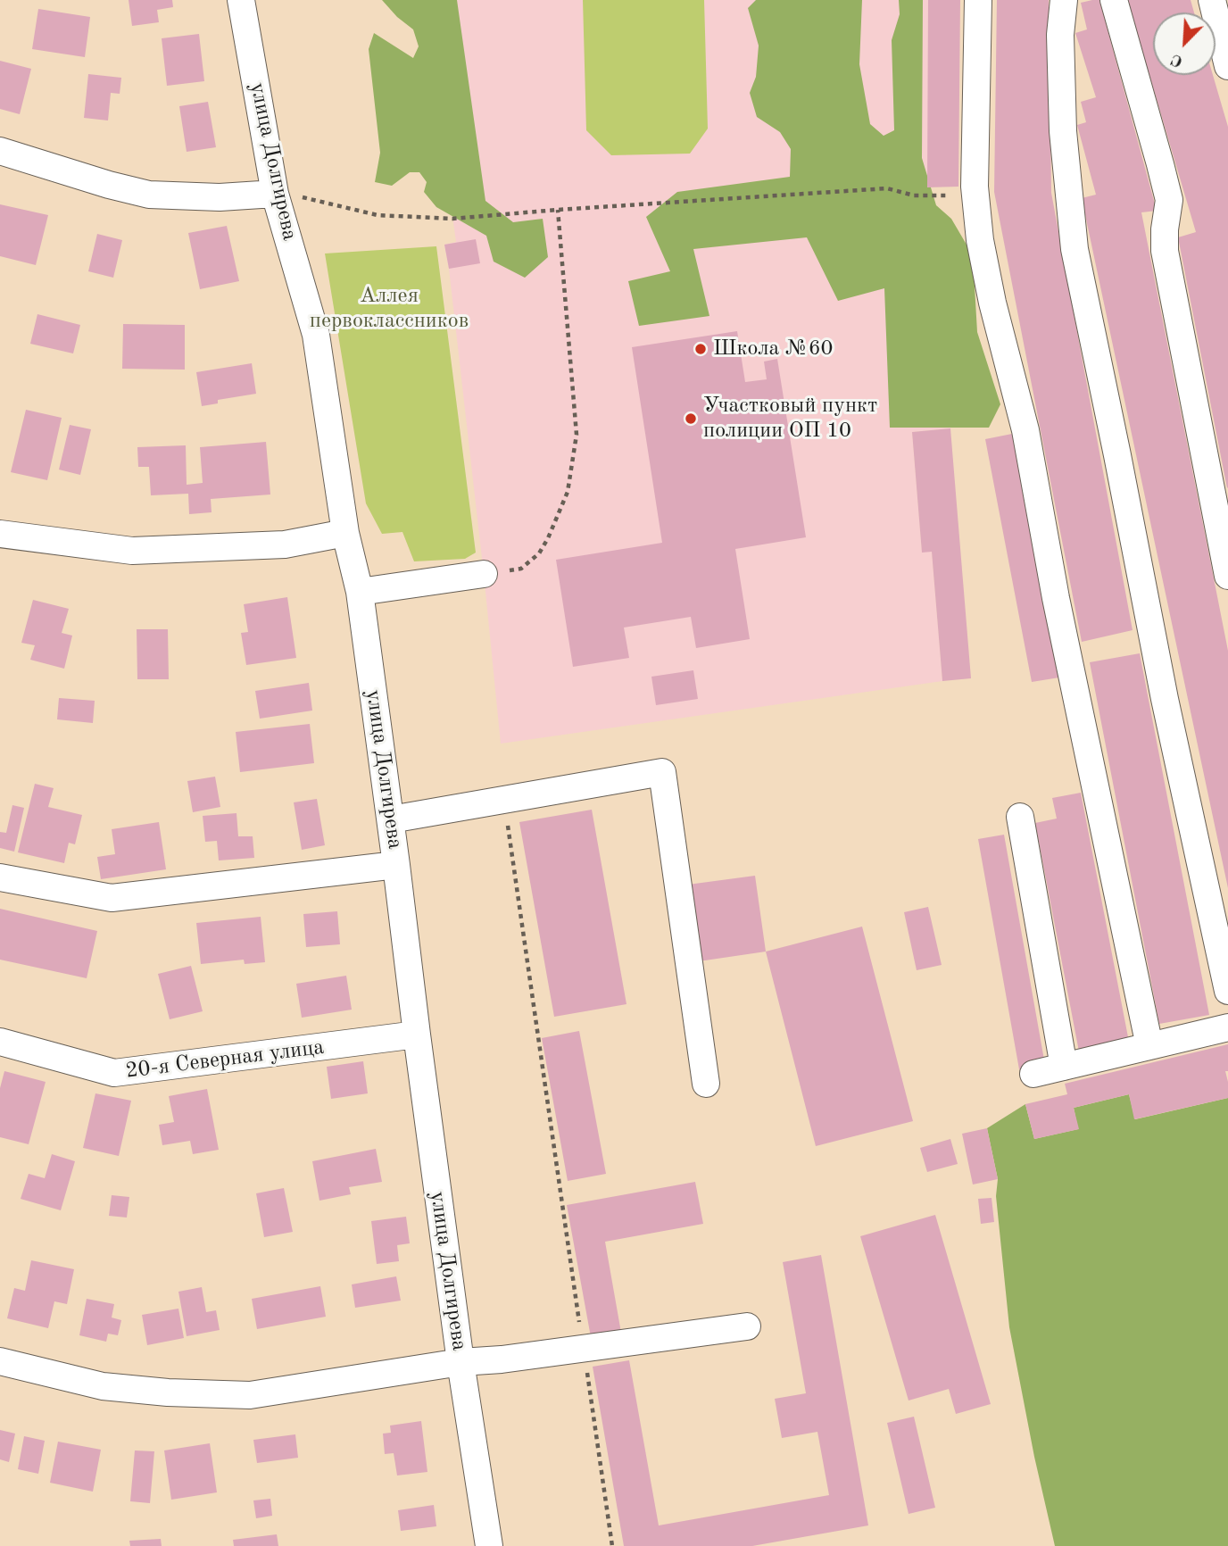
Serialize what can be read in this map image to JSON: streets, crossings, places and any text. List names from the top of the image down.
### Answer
{
  "streets": {
    "street": ["улица Долгирева", "20-я Северная улица"]
  },
  "crossings": [
    ["улица Долгирева", "20-я Северная улица"]
  ],
  "parks": ["Аллея первоклассников"],
  "places": ["Школа №60", "Участковый пункт полиции ОП 10"],
  "north": "bottom left"
}
